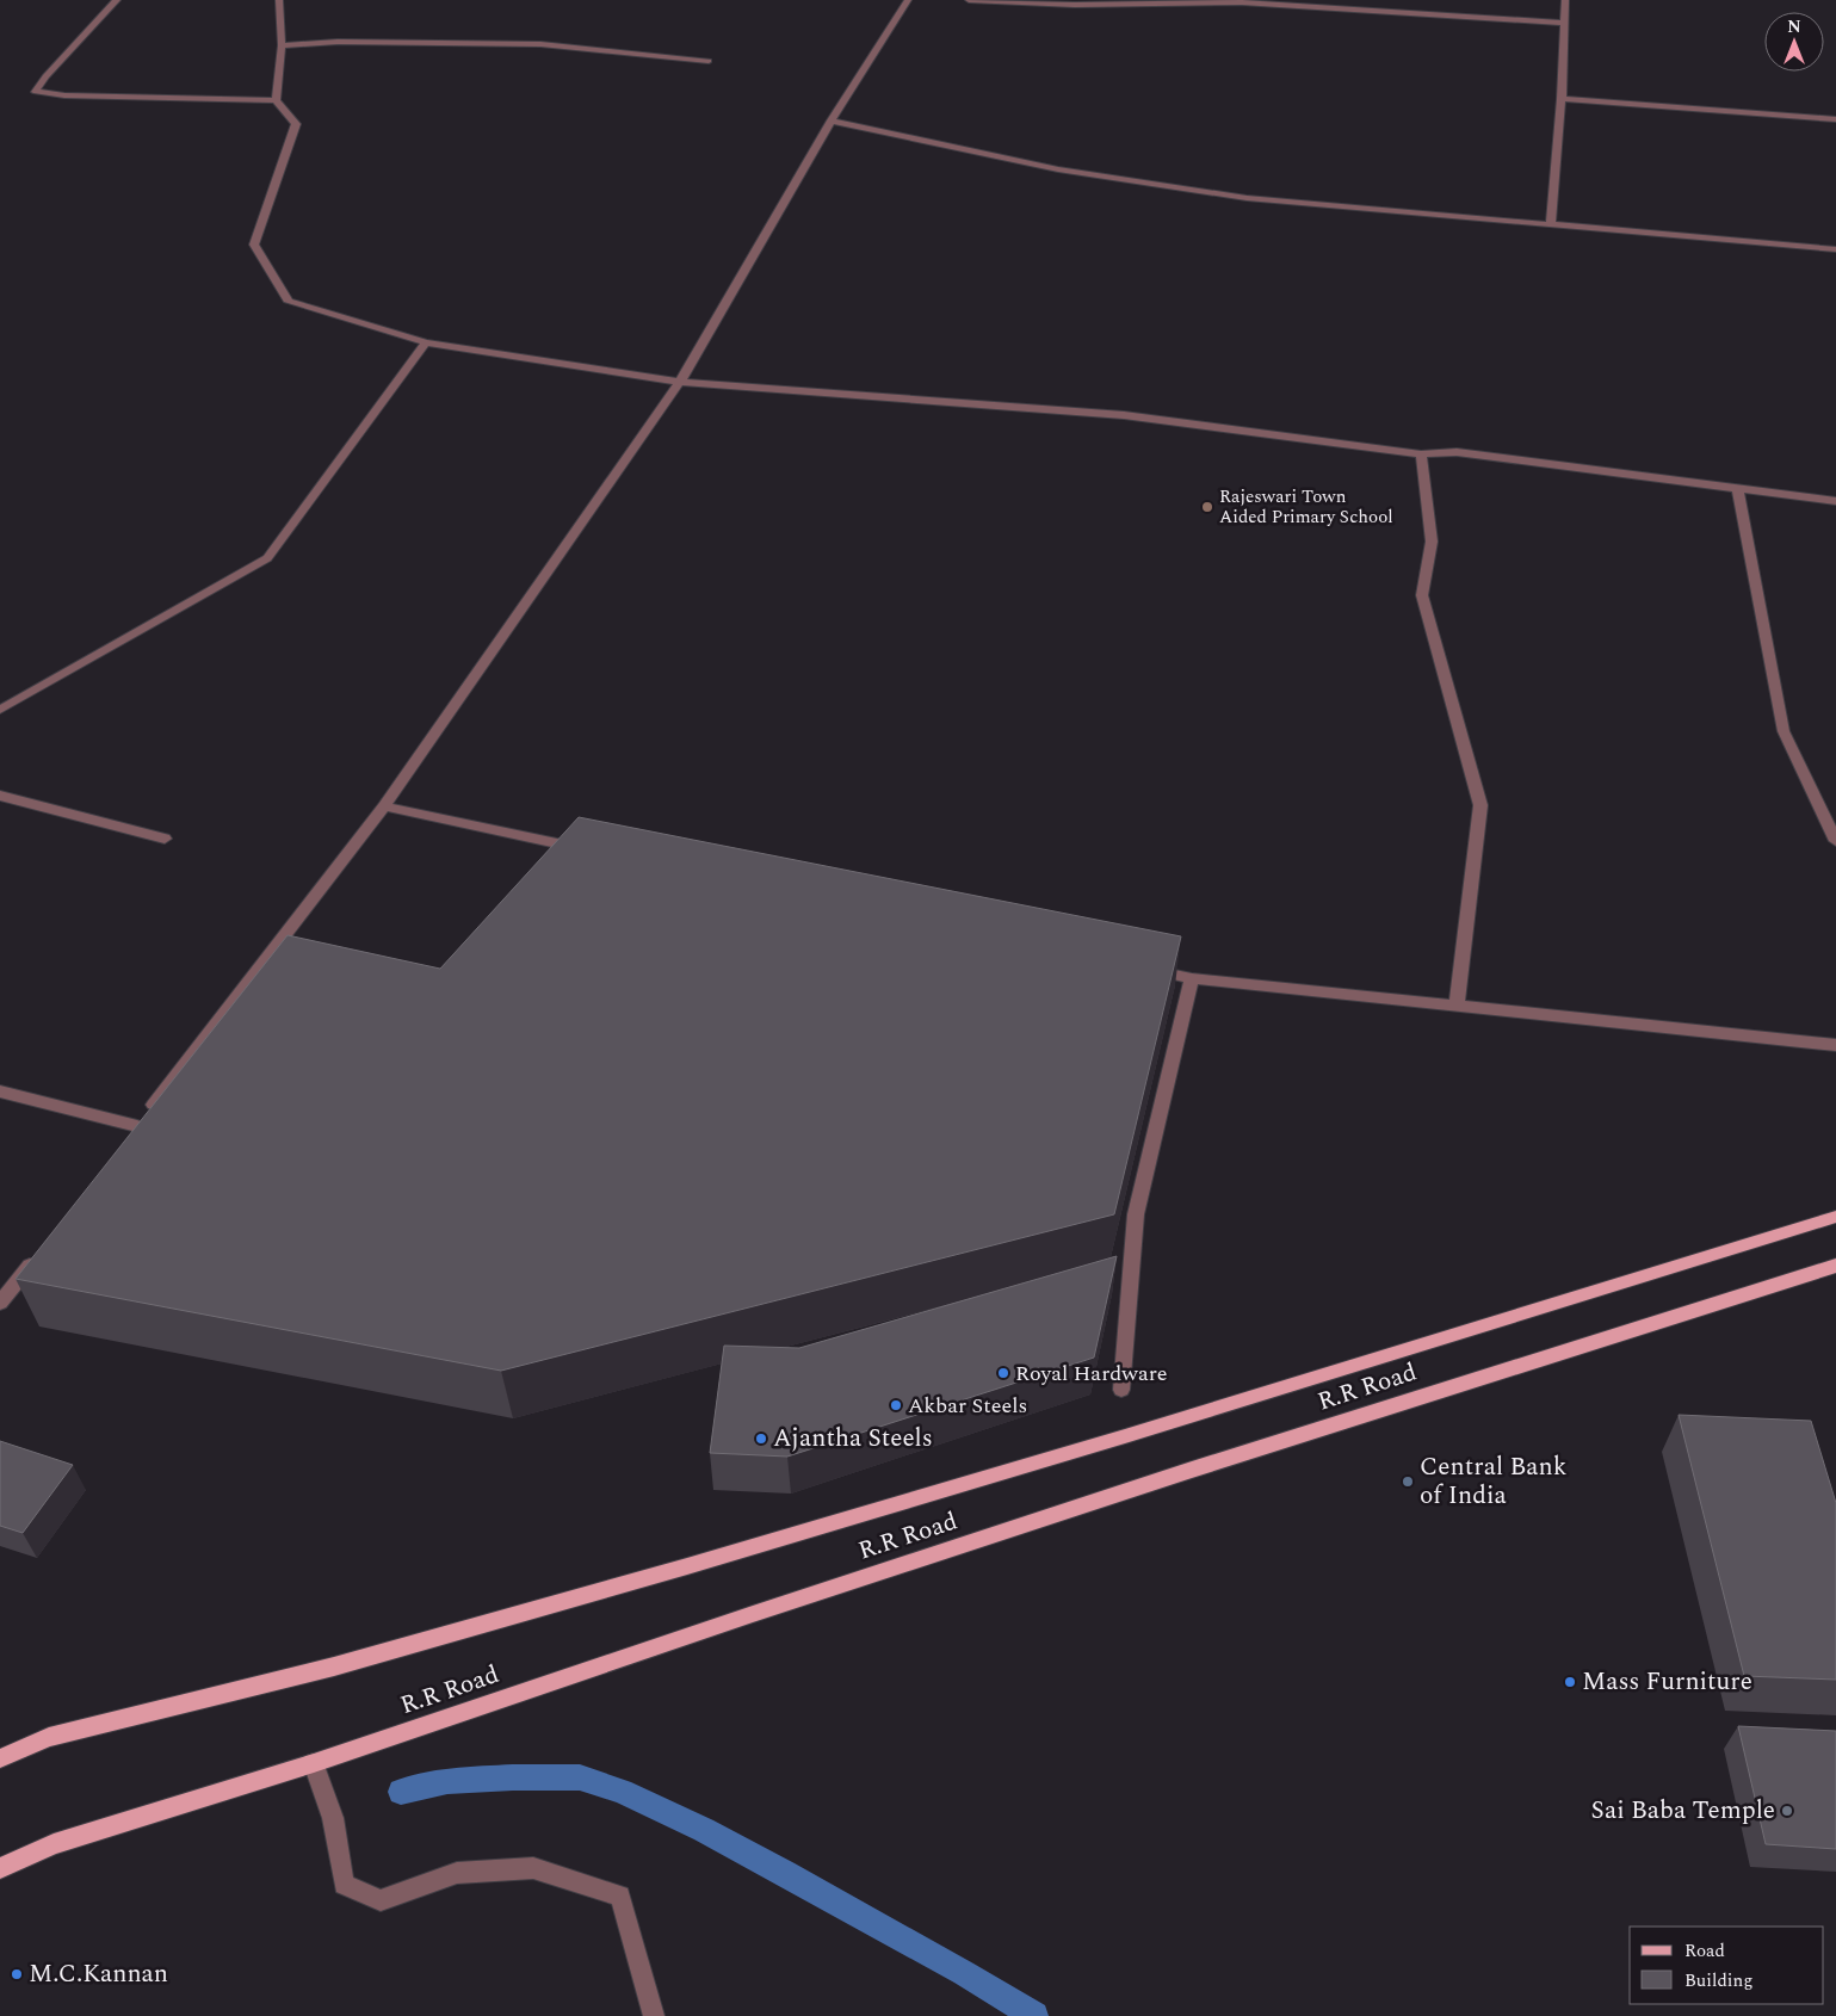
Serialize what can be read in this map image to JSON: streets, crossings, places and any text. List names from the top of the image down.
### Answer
{
  "streets": {
    "main road": ["R.R Road"]
  },
  "places": [
    "Rajeswari Town Aided Primary School",
    "Royal Hardware",
    "Akbar Steels",
    "Ajantha Steels",
    "Central Bank of India",
    "Mass Furniture",
    "Sai Baba Temple",
    "M.C.Kannan"
  ],
  "legend": ["Road", "Building"],
  "north": "top"
}
